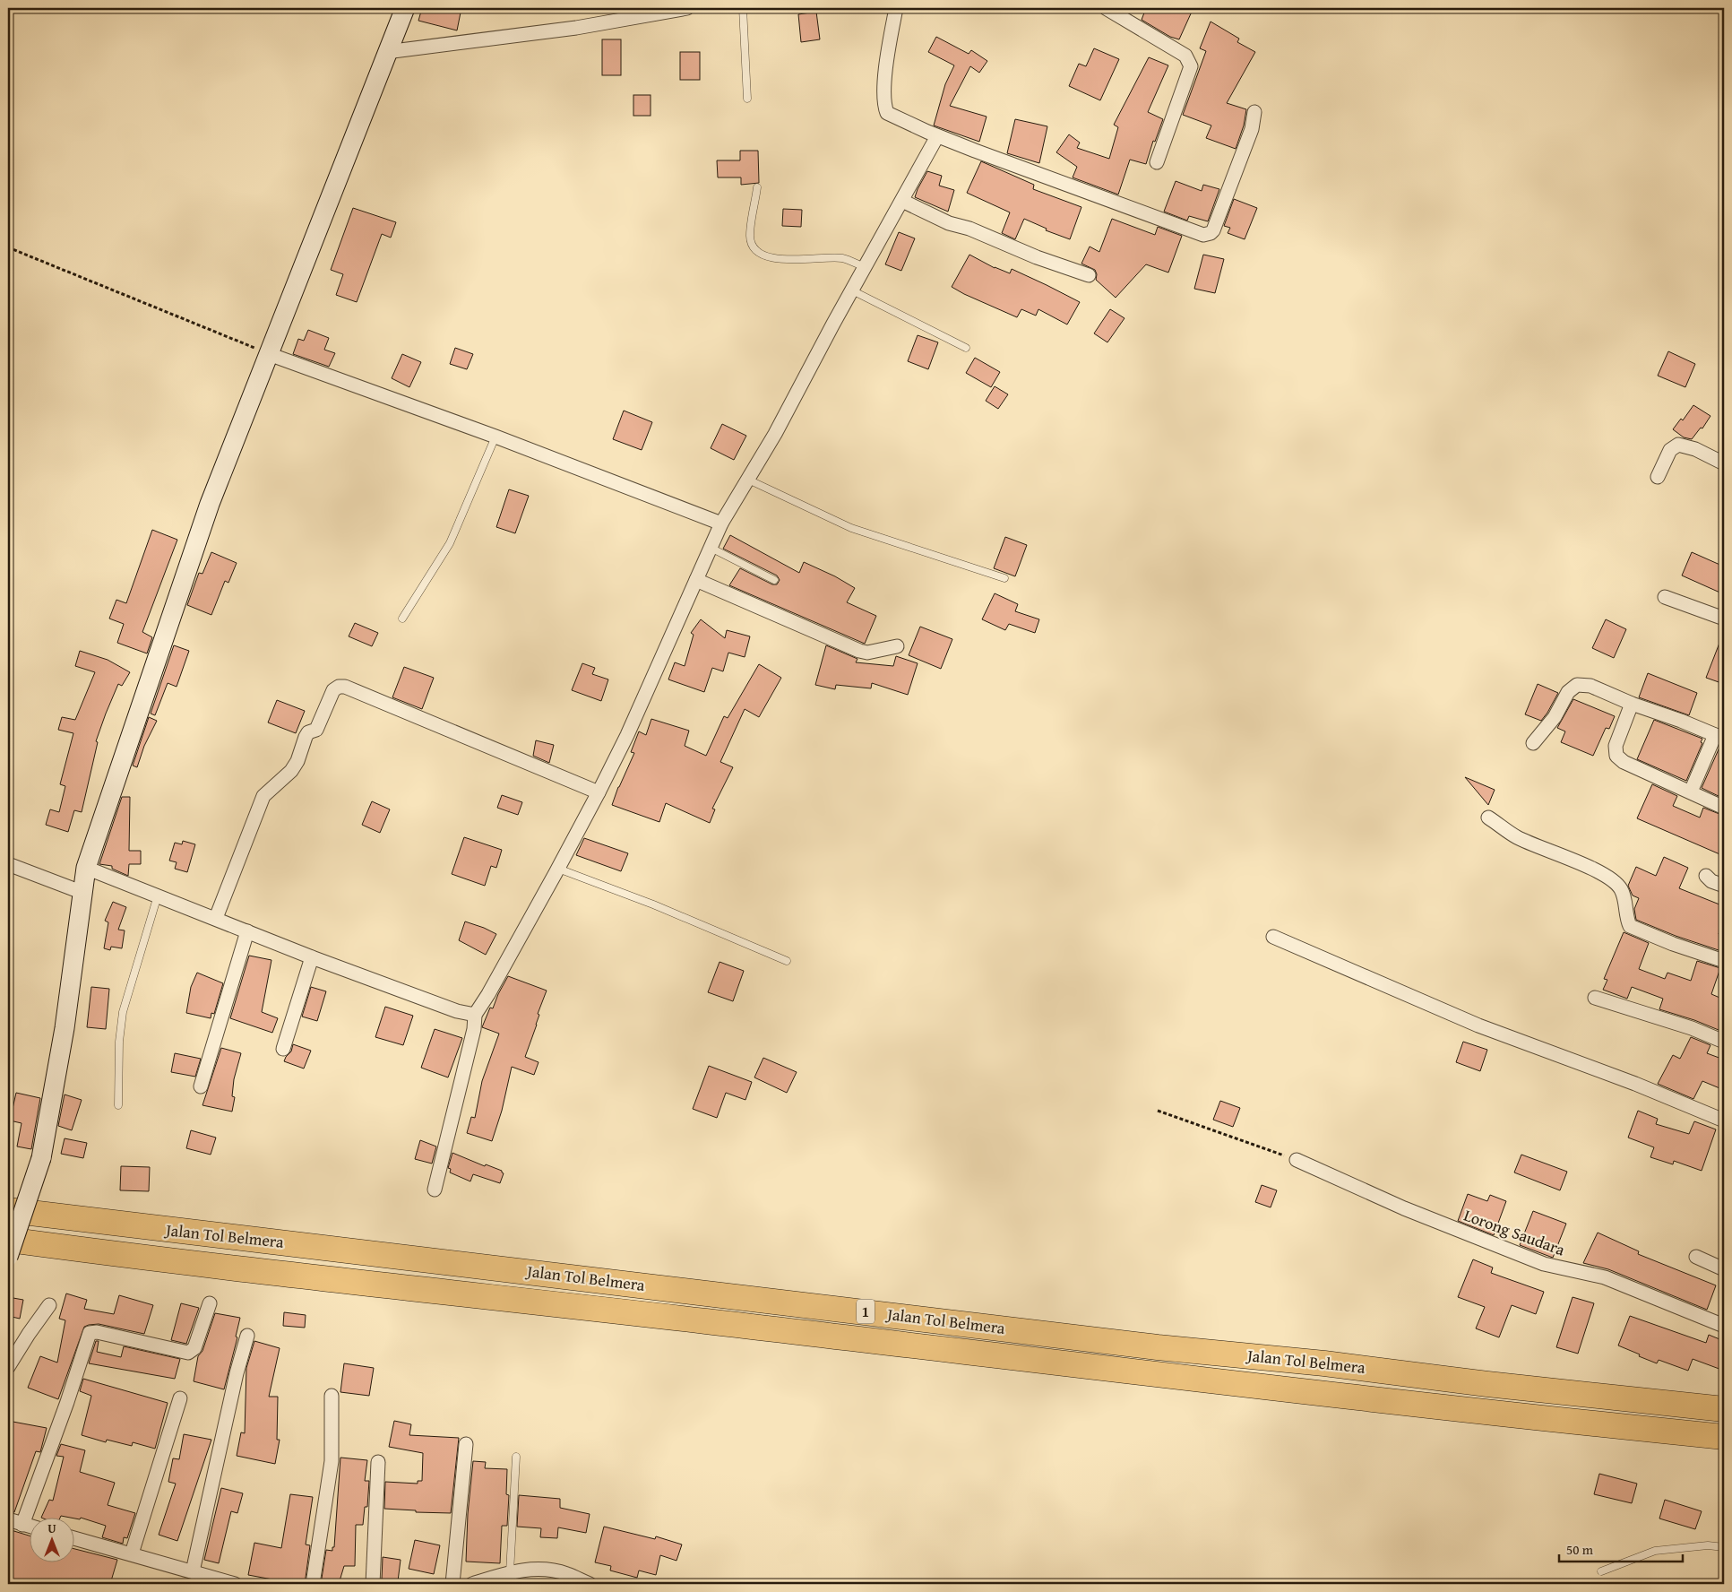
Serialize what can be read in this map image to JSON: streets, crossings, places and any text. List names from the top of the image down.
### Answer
{
  "streets": {
    "highway": ["Jalan Tol Belmera", "1"],
    "street": ["Lorong Saudara"]
  },
  "scale_bar": "50 m",
  "north": "top"
}
